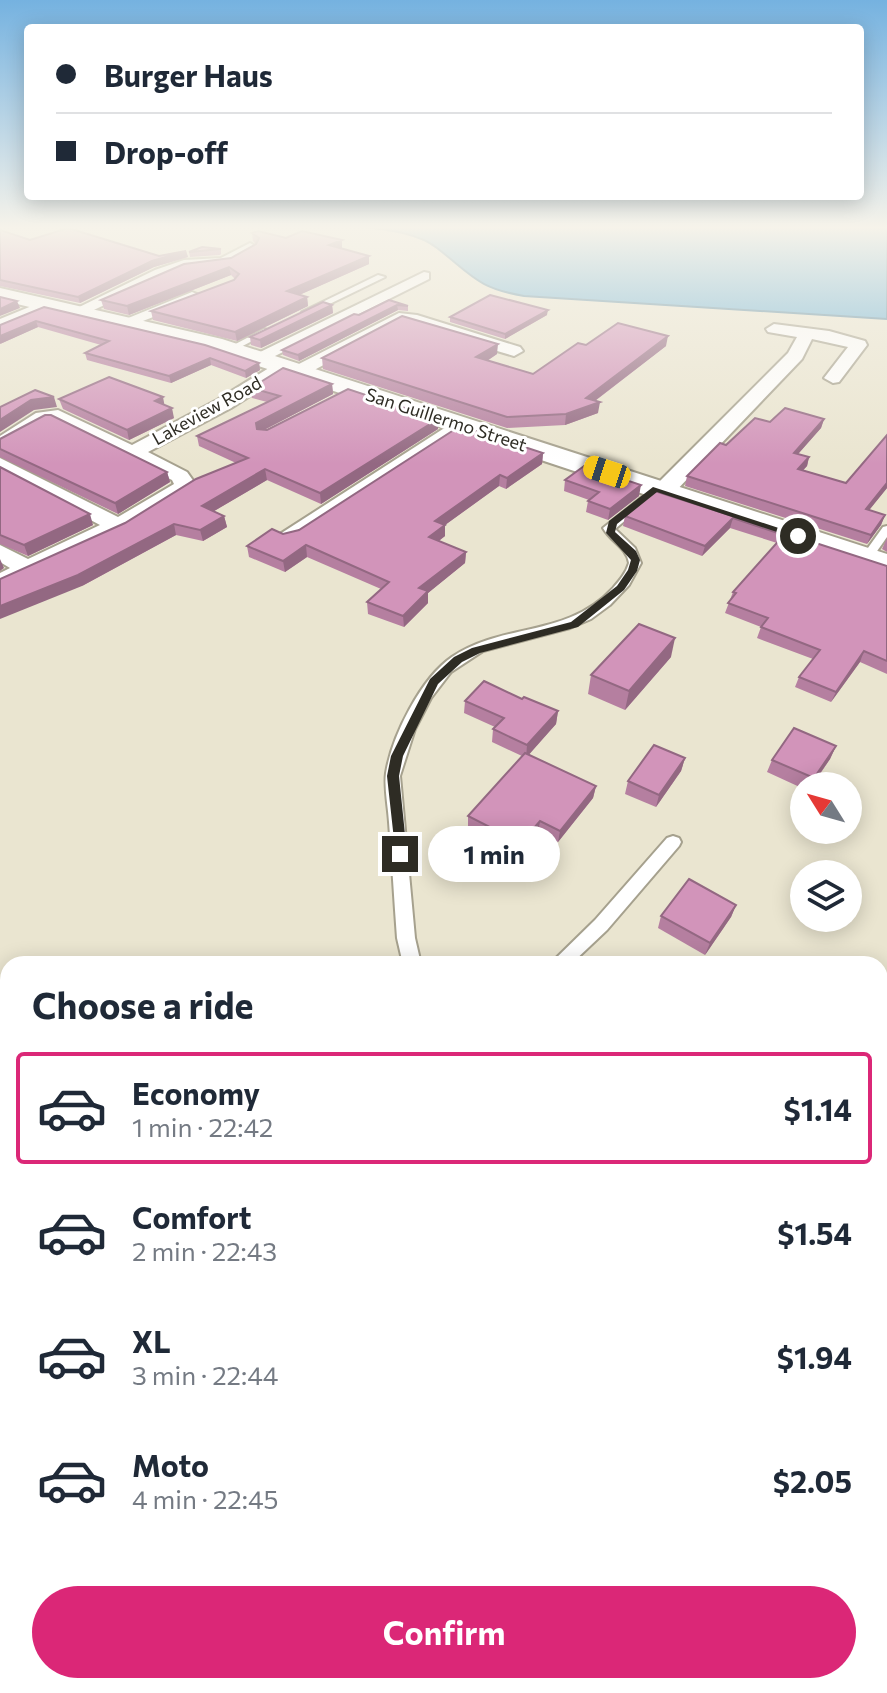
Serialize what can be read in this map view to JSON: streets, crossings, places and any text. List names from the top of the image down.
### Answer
{
  "streets": {
    "main road": ["San Guillermo Street"],
    "street": ["Lakeview Road"]
  },
  "crossings": [
    ["Lakeview Road", "San Guillermo Street"]
  ],
  "north": "top left",
  "page": {
    "banner": ["Burger Haus", "Drop-off"],
    "bubble": "1 min",
    "heading": "Choose a ride",
    "list": [
      {
        "name": "Economy",
        "note": "1 min · 22:42",
        "value": "$1.14"
      },
      {
        "name": "Comfort",
        "note": "2 min · 22:43",
        "value": "$1.54"
      },
      {
        "name": "XL",
        "note": "3 min · 22:44",
        "value": "$1.94"
      },
      {
        "name": "Moto",
        "note": "4 min · 22:45",
        "value": "$2.05"
      }
    ],
    "buttons": "Confirm"
  }
}
